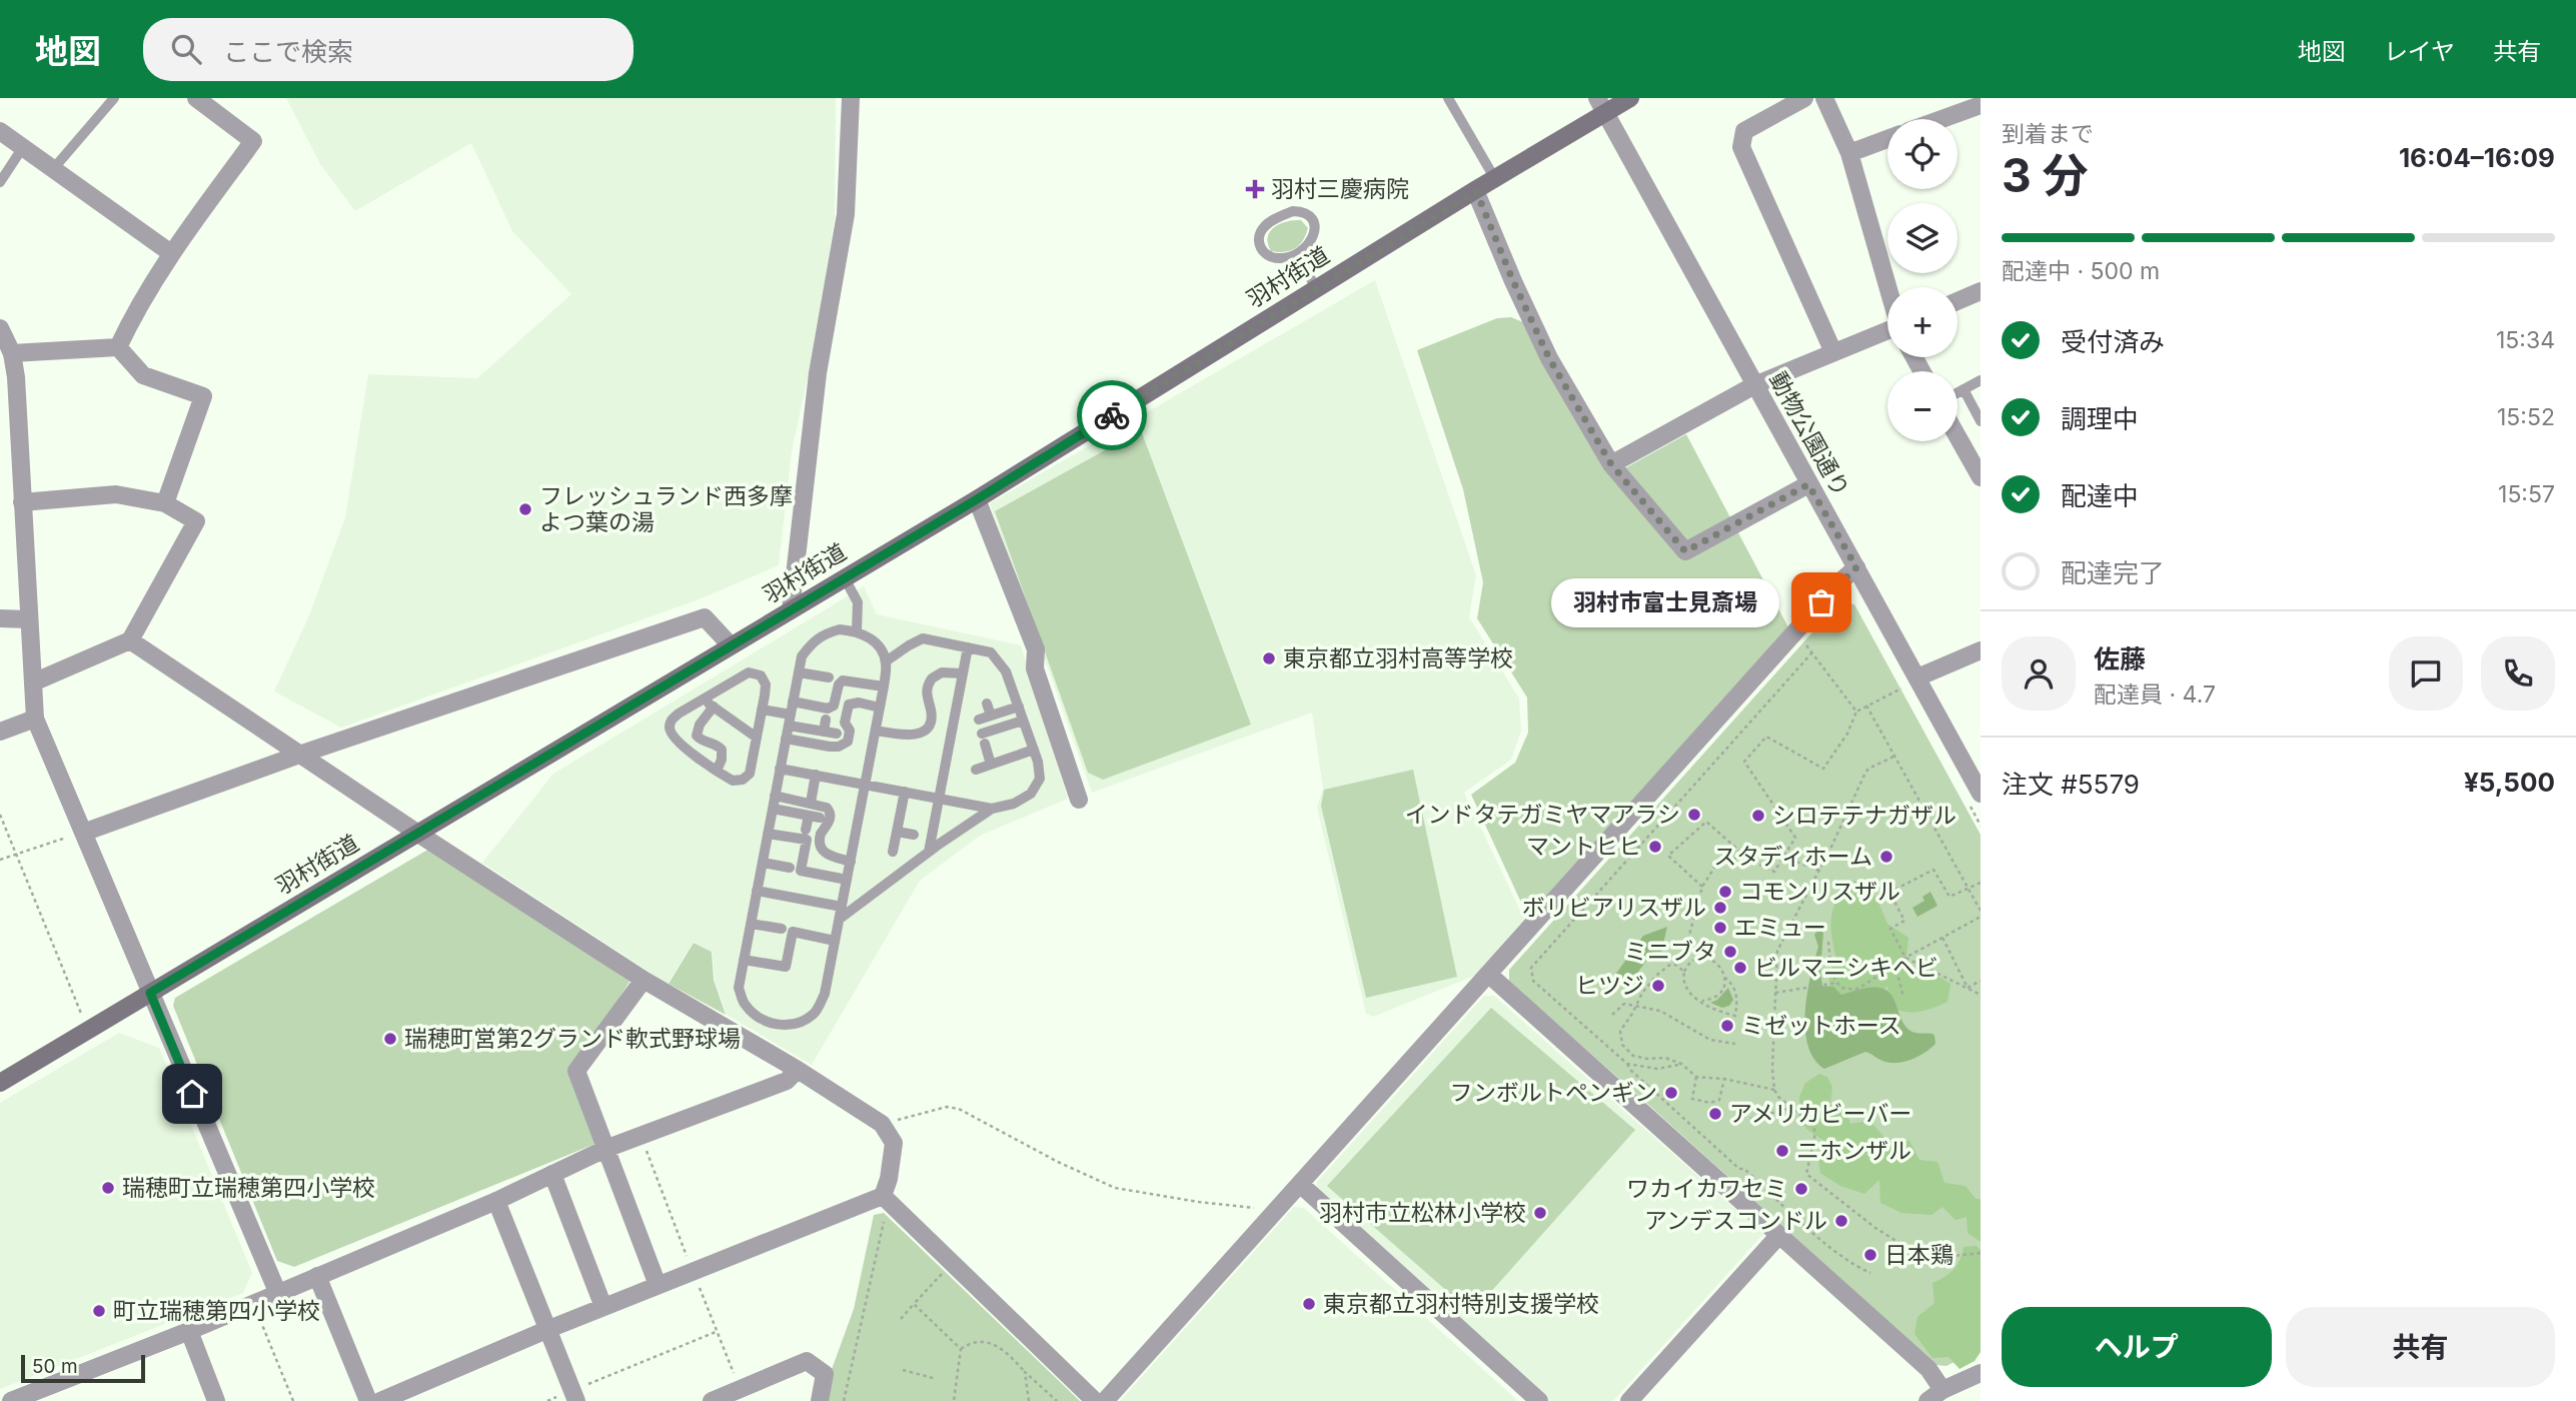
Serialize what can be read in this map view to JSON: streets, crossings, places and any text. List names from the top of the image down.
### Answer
{
  "streets": {
    "main road": ["羽村街道"],
    "street": ["動物公園通り"]
  },
  "crossings": [
    ["羽村街道", "動物公園通り"]
  ],
  "places": {
    "health": ["羽村三慶病院"],
    "other": [
      "フレッシュランド西多摩 よつ葉の湯",
      "羽村市富士見斎場",
      "東京都立羽村高等学校",
      "インドタテガミヤマアラシ",
      "シロテテナガザル",
      "マントヒヒ",
      "スタディホーム",
      "コモンリスザル",
      "ボリビアリスザル",
      "エミュー",
      "ミニブタ",
      "ビルマニシキヘビ",
      "ヒツジ",
      "ミゼットホース",
      "瑞穂町営第2グランド軟式野球場",
      "フンボルトペンギン",
      "アメリカビーバー",
      "ニホンザル",
      "瑞穂町立瑞穂第四小学校",
      "ワカイカワセミ",
      "羽村市立松林小学校",
      "アンデスコンドル",
      "日本鶏",
      "東京都立羽村特別支援学校",
      "町立瑞穂第四小学校"
    ]
  },
  "scale_bar": "50 m",
  "page": {
    "header": "地図",
    "search": "ここで検索",
    "nav": ["地図", "レイヤ", "共有"],
    "heading": ["3 分", "到着まで", "16:04–16:09"],
    "panel": [
      "佐藤",
      "配達員 · 4.7",
      "注文 #5579",
      "¥5,500"
    ],
    "map_buttons": ["+", "−"],
    "bar": "配達中 · 500 m",
    "list": [
      ["受付済み", "15:34"],
      ["調理中", "15:52"],
      ["配達中", "15:57"],
      "配達完了"
    ],
    "bubble": "羽村市富士見斎場",
    "buttons": ["ヘルプ", "共有"],
    "scale": "50 m"
  }
}
